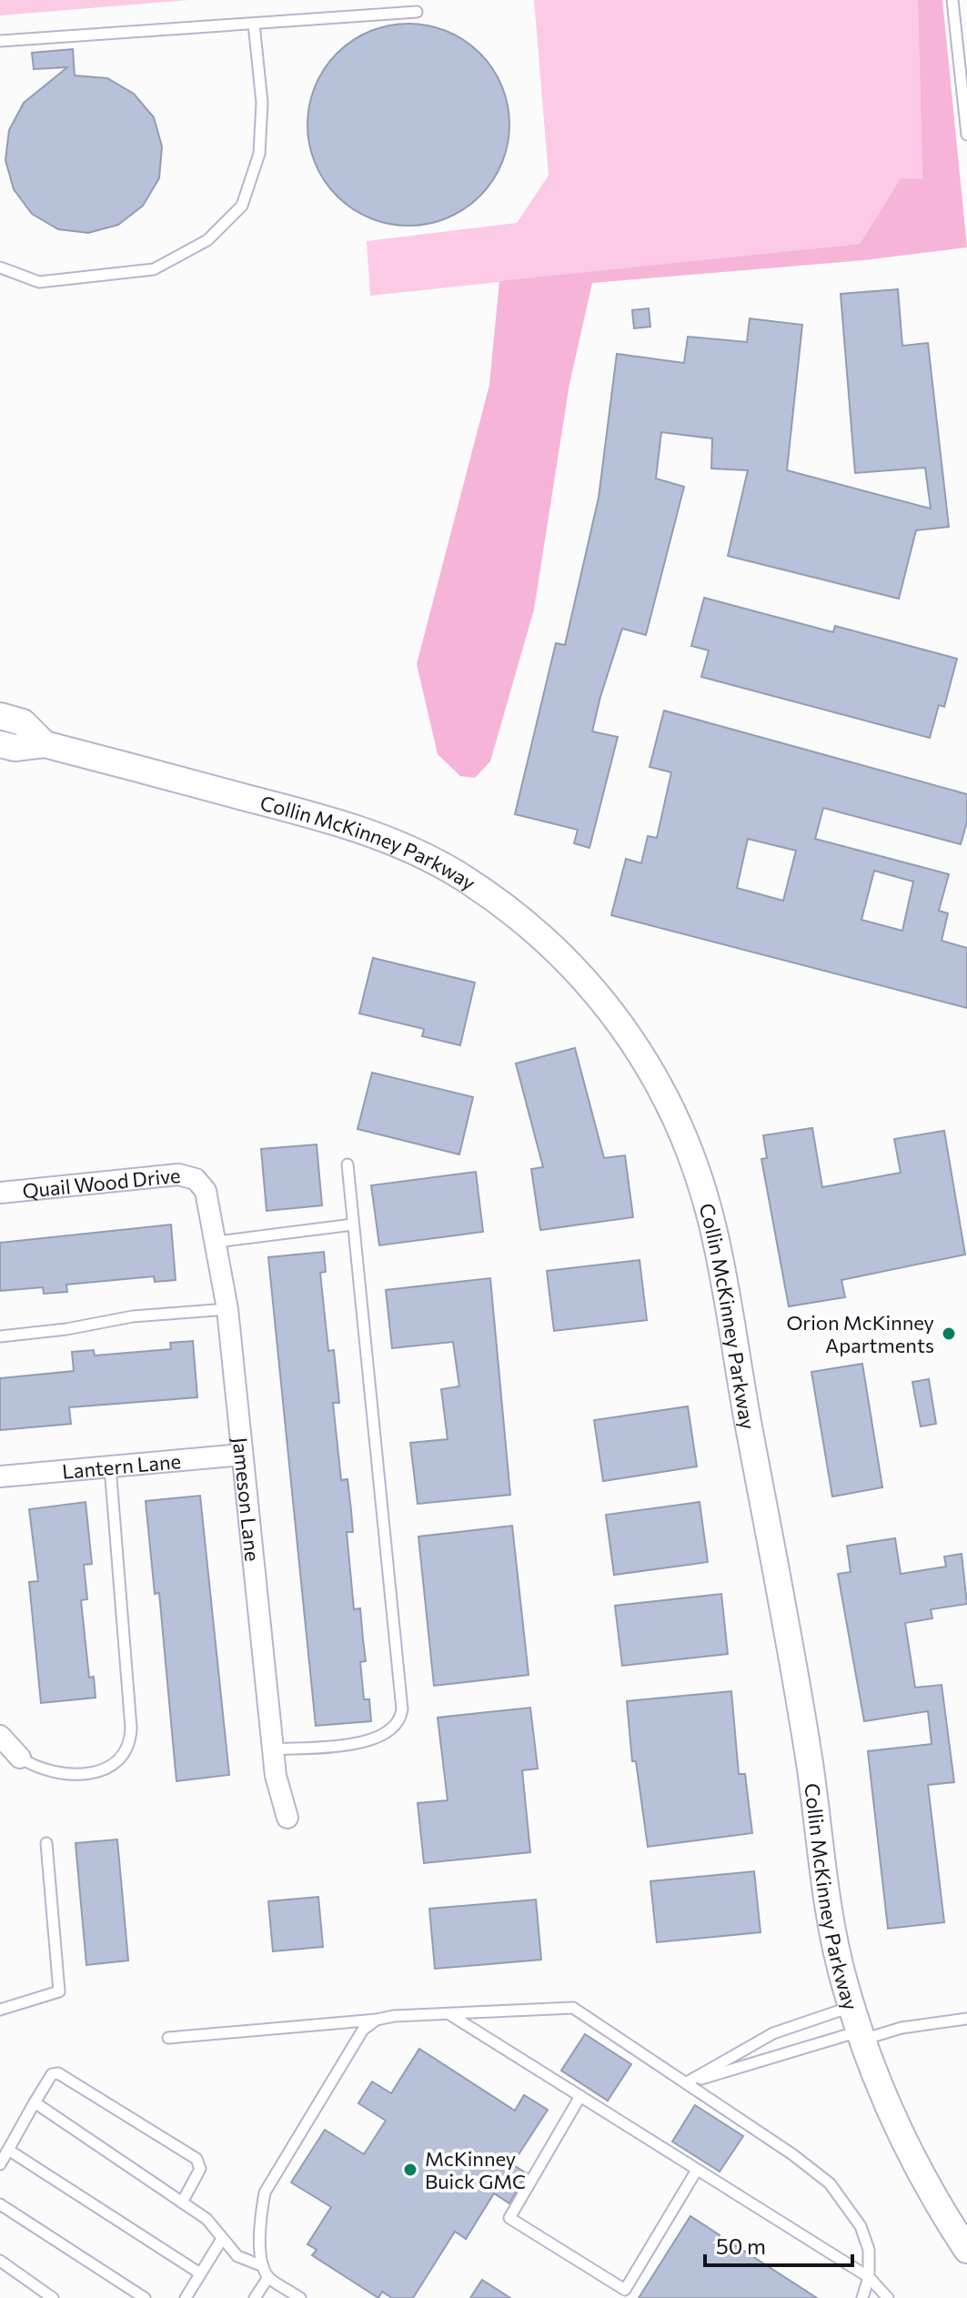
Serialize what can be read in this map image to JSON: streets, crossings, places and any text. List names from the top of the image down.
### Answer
{
  "streets": {
    "street": [
      "Collin McKinney Parkway",
      "Quail Wood Drive",
      "Lantern Lane",
      "Jameson Lane"
    ]
  },
  "crossings": [
    ["Quail Wood Drive", "Jameson Lane"],
    ["Lantern Lane", "Jameson Lane"]
  ],
  "places": ["Orion McKinney Apartments", "McKinney Buick GMC"],
  "scale_bar": "50 m"
}
